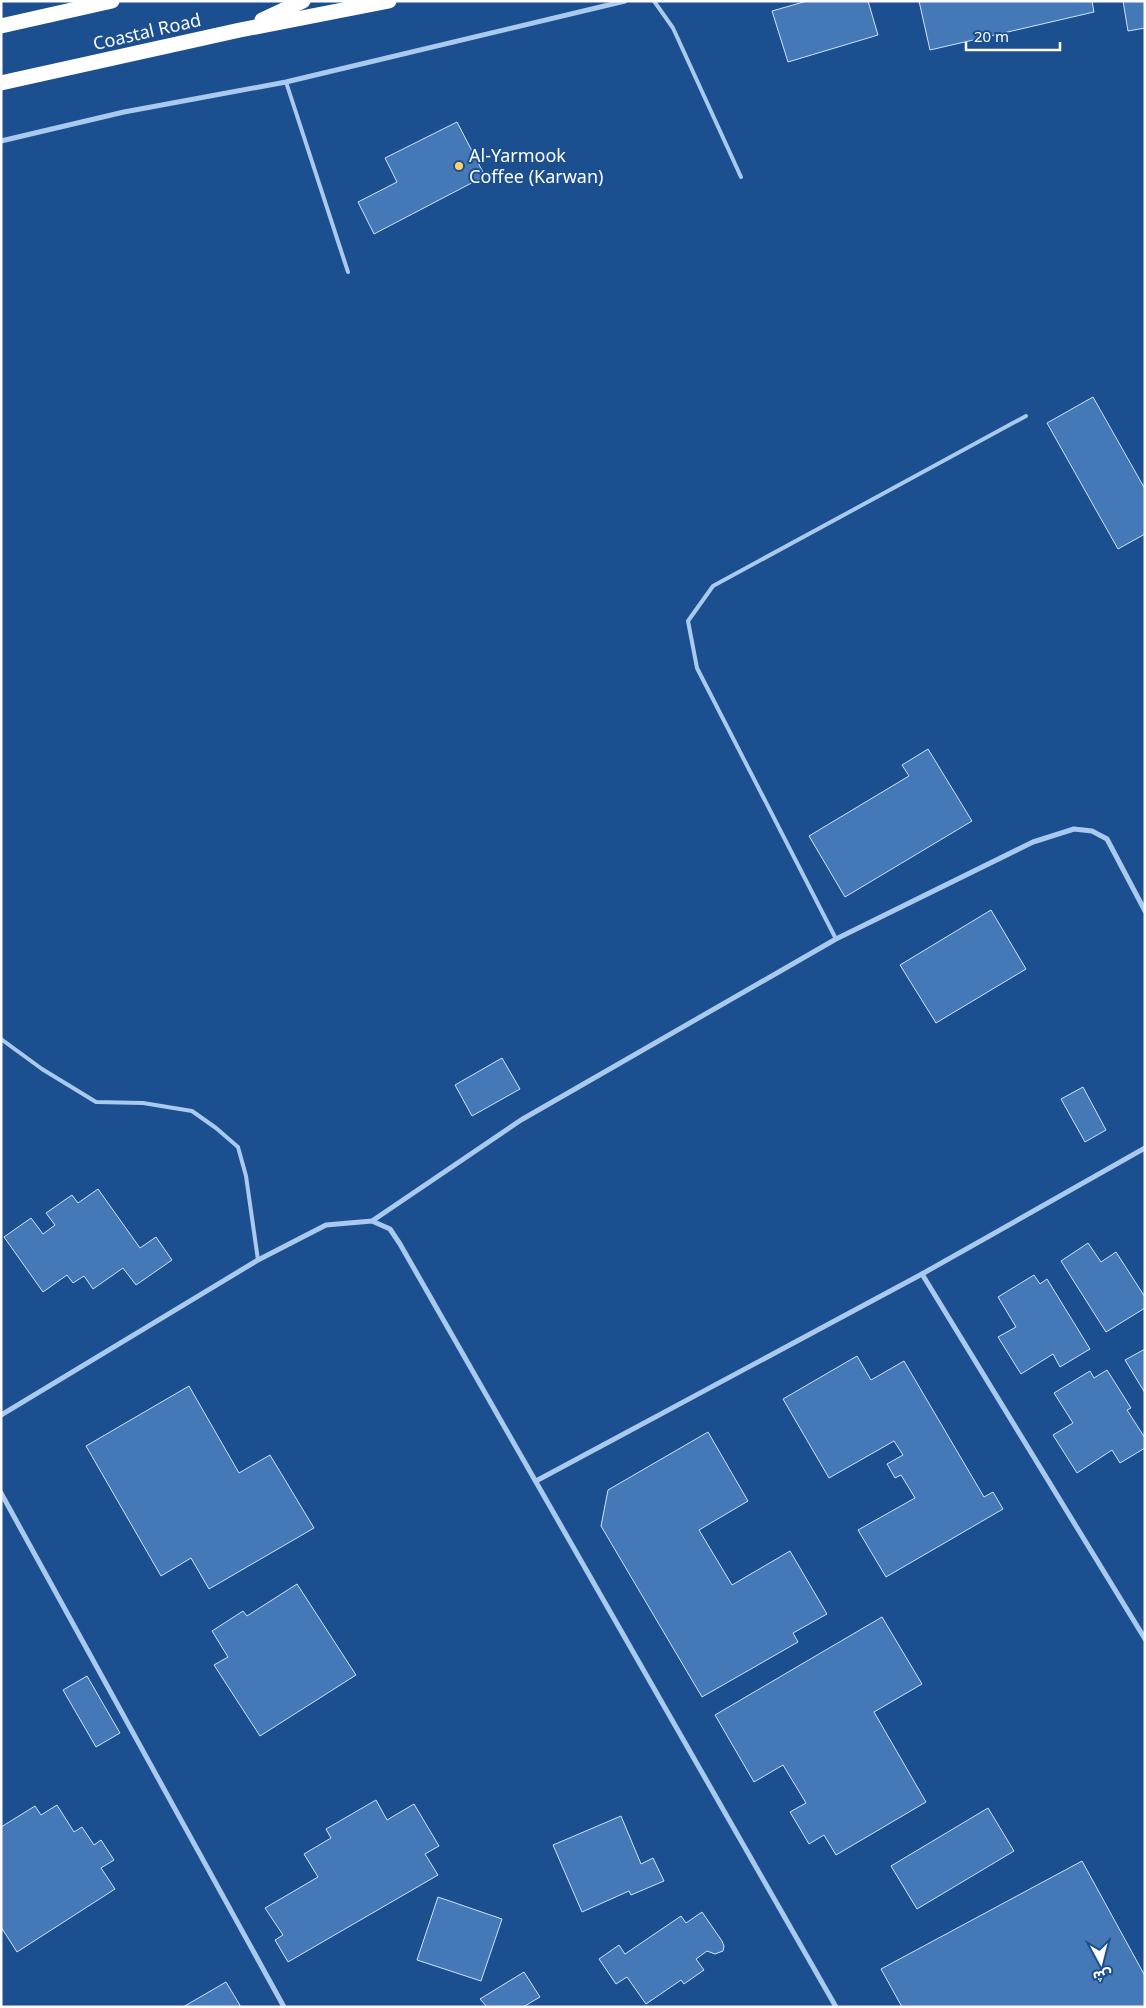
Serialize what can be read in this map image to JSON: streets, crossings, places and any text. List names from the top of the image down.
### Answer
{
  "streets": {
    "highway": ["Coastal Road"]
  },
  "places": ["Al-Yarmook Coffee (Karwan)"],
  "scale_bar": "20 m",
  "north": "bottom"
}
